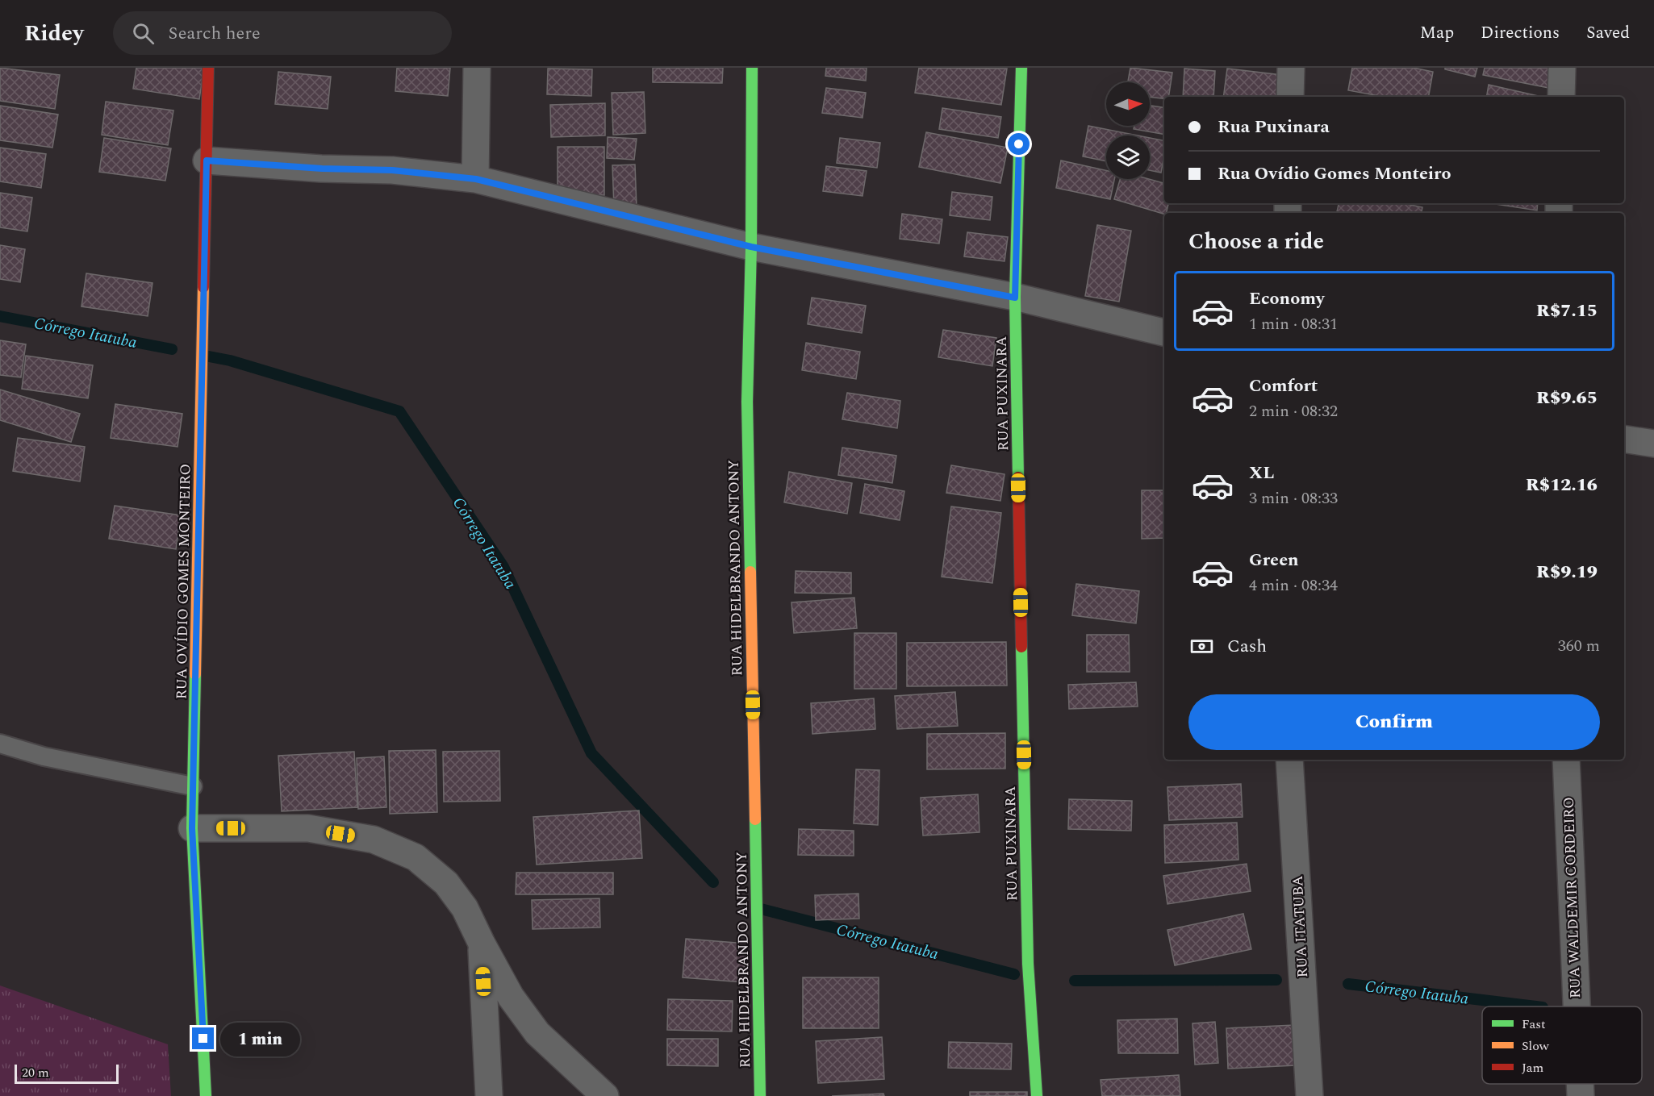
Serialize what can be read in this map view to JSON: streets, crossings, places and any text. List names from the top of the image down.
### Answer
{
  "streets": {
    "street": [
      "RUA PUXINARA",
      "RUA HIDELBRANDO ANTONY",
      "RUA OVÍDIO GOMES MONTEIRO",
      "RUA WALDEMIR CORDEIRO",
      "RUA ITATUBA"
    ]
  },
  "water": ["Córrego Itatuba"],
  "legend": ["Fast", "Slow", "Jam"],
  "scale_bar": "20 m",
  "north": "right",
  "page": {
    "header": "Ridey",
    "search": "Search here",
    "nav": ["Map", "Directions", "Saved"],
    "banner": ["Rua Puxinara", "Rua Ovídio Gomes Monteiro"],
    "heading": "Choose a ride",
    "list": [
      {
        "name": "Economy",
        "note": "1 min · 08:31",
        "value": "R$7.15"
      },
      {
        "name": "Comfort",
        "note": "2 min · 08:32",
        "value": "R$9.65"
      },
      {
        "name": "XL",
        "note": "3 min · 08:33",
        "value": "R$12.16"
      },
      {
        "name": "Green",
        "note": "4 min · 08:34",
        "value": "R$9.19"
      }
    ],
    "pay": ["Cash", "360 m"],
    "buttons": "Confirm",
    "bubble": "1 min",
    "scale": "20 m"
  }
}
